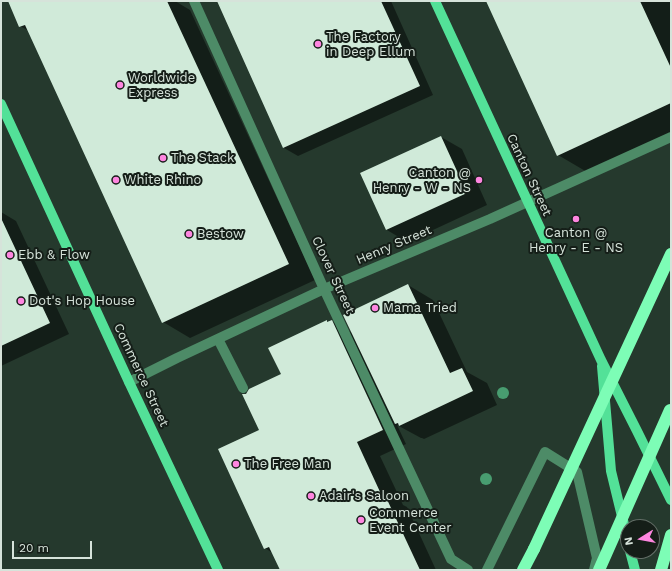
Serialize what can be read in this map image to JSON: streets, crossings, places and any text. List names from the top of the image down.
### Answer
{
  "streets": {
    "main road": ["Canton Street", "Commerce Street"],
    "street": ["Henry Street", "Clover Street"]
  },
  "crossings": [
    ["Canton Street", "Henry Street"],
    ["Henry Street", "Clover Street"],
    ["Henry Street", "Commerce Street"]
  ],
  "places": [
    "The Factory in Deep Ellum",
    "Worldwide Express",
    "The Stack",
    "White Rhino",
    "Canton @ Henry - W - NS",
    "Canton @ Henry - E - NS",
    "Bestow",
    "Ebb & Flow",
    "Dot's Hop House",
    "Mama Tried",
    "The Free Man",
    "Adair's Saloon",
    "Commerce Event Center"
  ],
  "scale_bar": "20 m",
  "north": "left"
}
